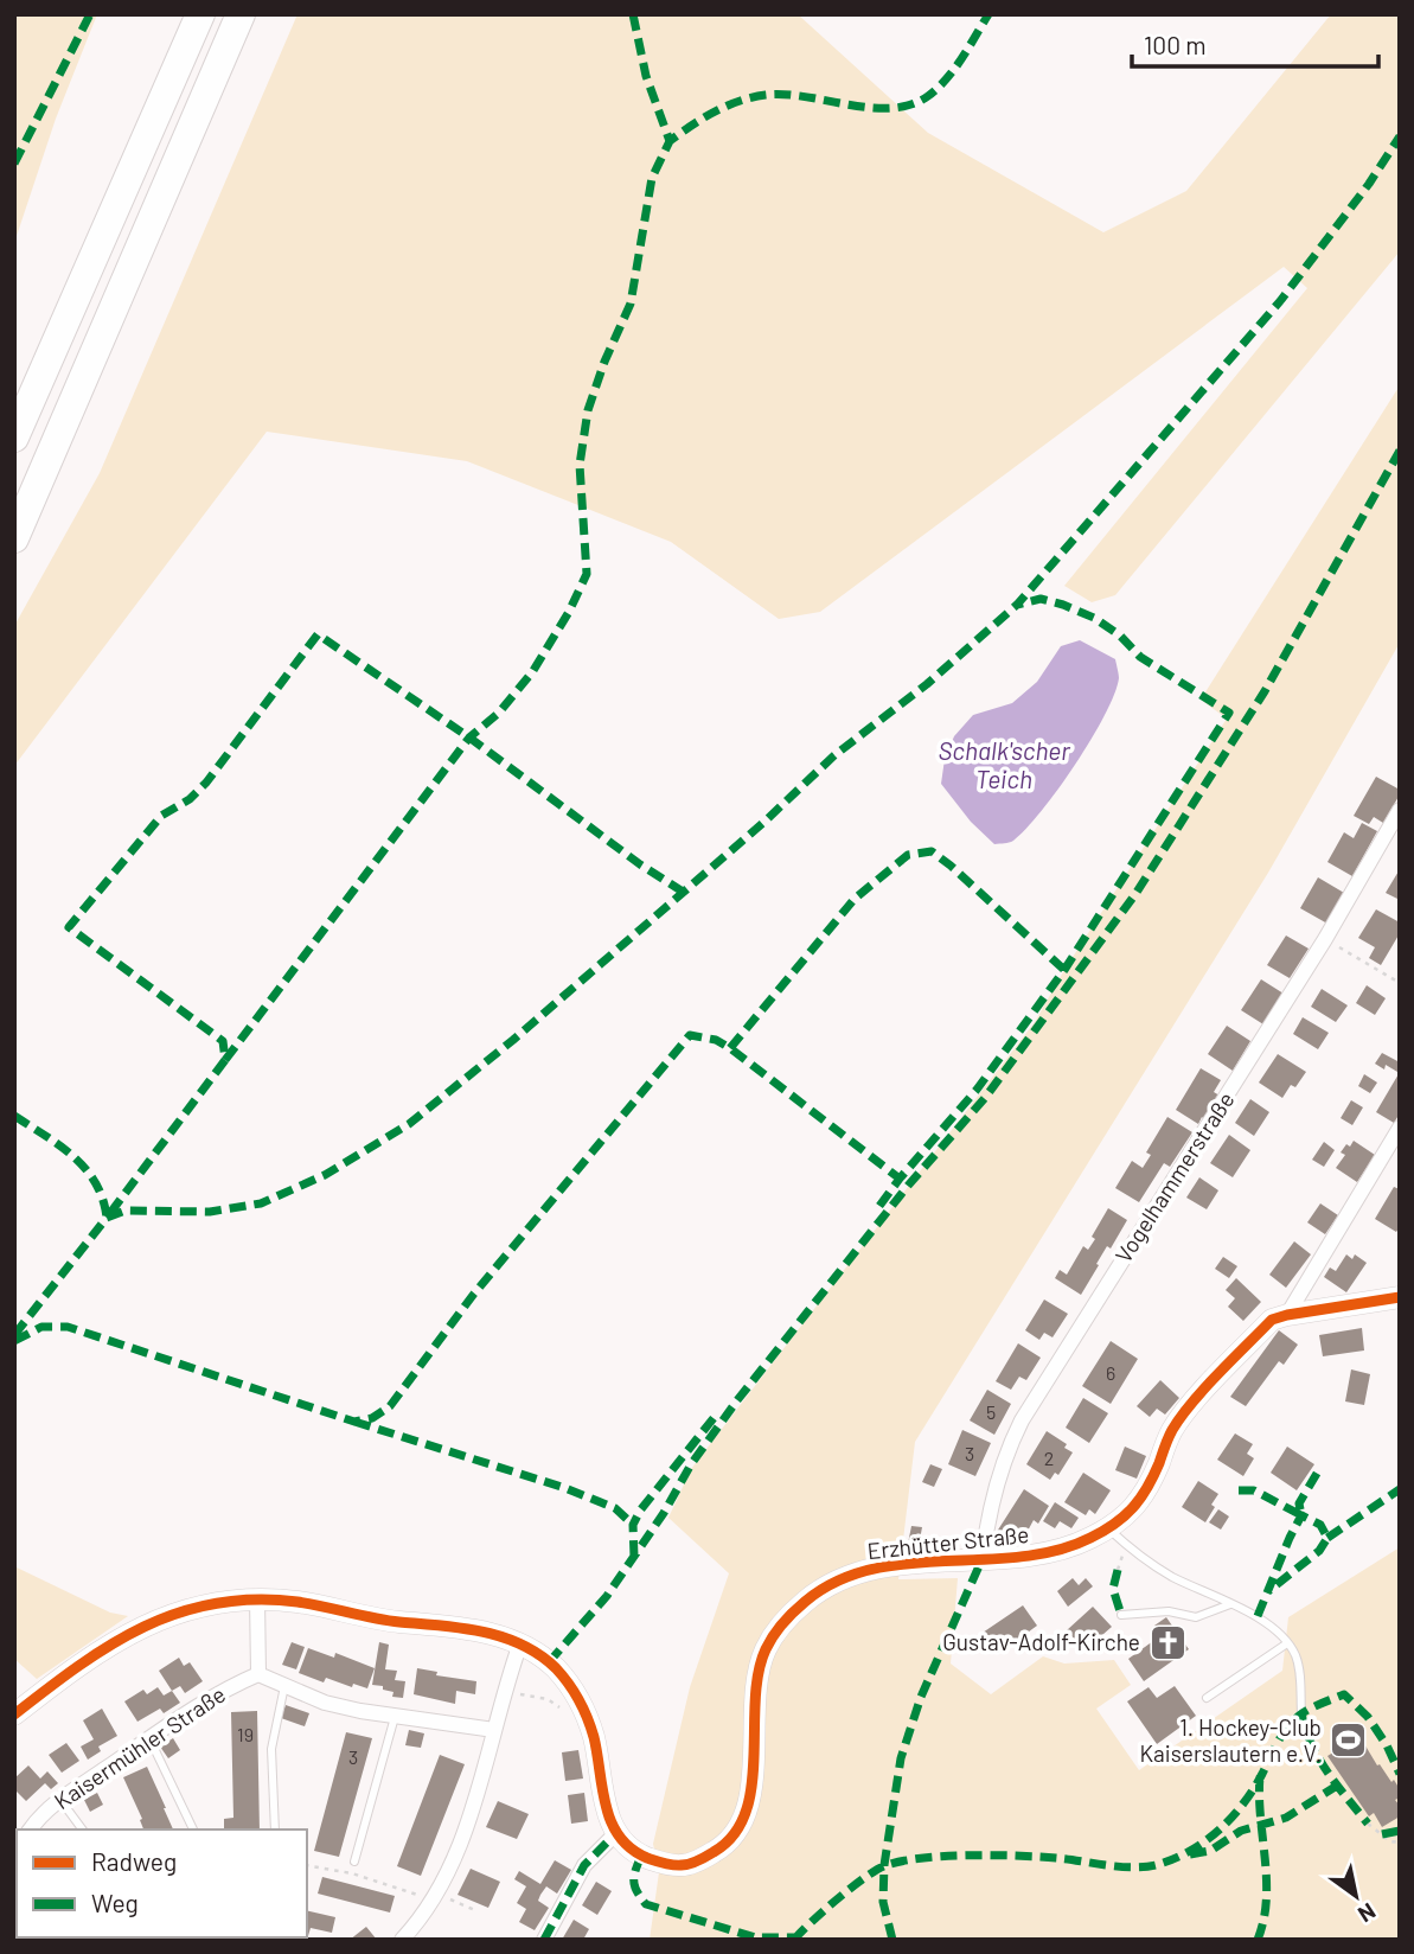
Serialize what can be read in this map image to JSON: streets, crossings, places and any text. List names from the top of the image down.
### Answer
{
  "streets": {
    "street": ["Vogelhammerstraße", "Erzhütter Straße", "Kaisermühler Straße"]
  },
  "crossings": [
    ["Vogelhammerstraße", "Erzhütter Straße"]
  ],
  "water": ["Schalk'scher Teich"],
  "places": {
    "church": ["Gustav-Adolf-Kirche"],
    "sports": ["1. Hockey-Club Kaiserslautern e.V."]
  },
  "house_numbers": [
    "6",
    "5",
    "3",
    "2",
    "19",
    "3"
  ],
  "legend": ["Radweg", "Weg"],
  "scale_bar": "100 m",
  "north": "bottom right"
}
